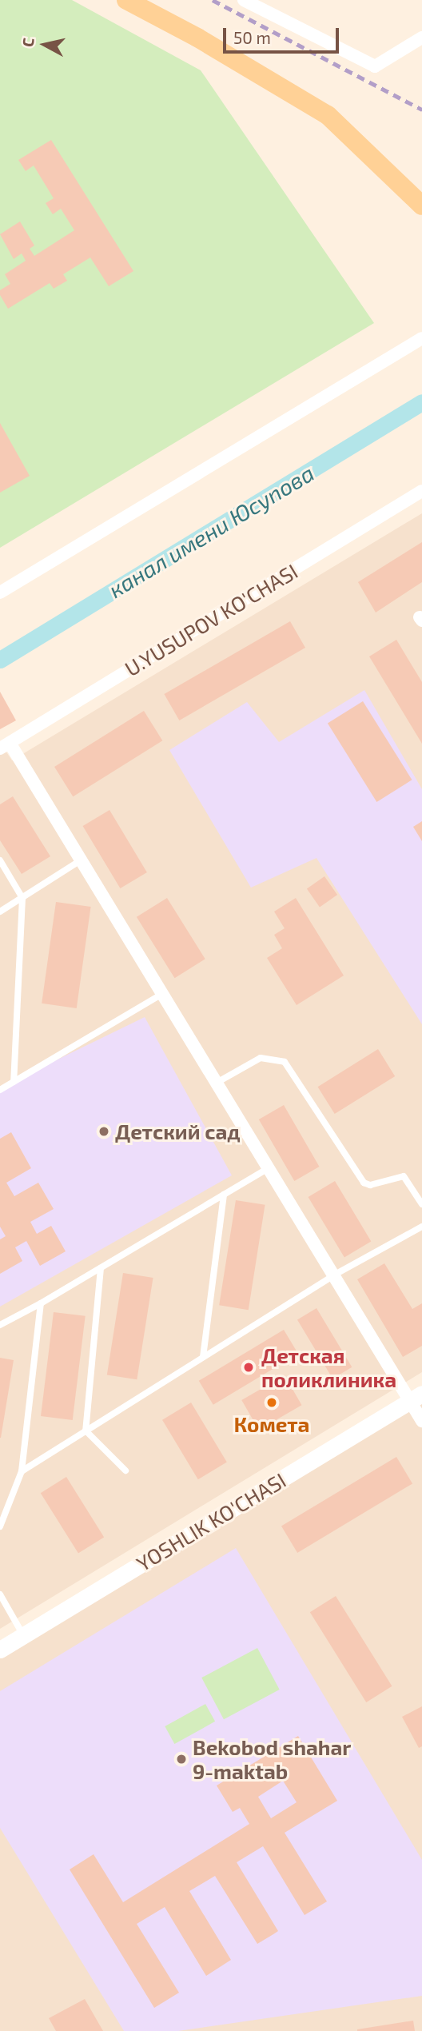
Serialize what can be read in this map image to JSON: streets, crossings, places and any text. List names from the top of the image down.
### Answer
{
  "streets": {
    "street": ["U.YUSUPOV KO'CHASI", "YOSHLIK KO'CHASI"]
  },
  "water": ["канал имени Юсупова"],
  "places": [
    "Детский сад",
    "Детская поликлиника",
    "Комета",
    "Bekobod shahar 9-maktab"
  ],
  "scale_bar": "50 m",
  "north": "left"
}
